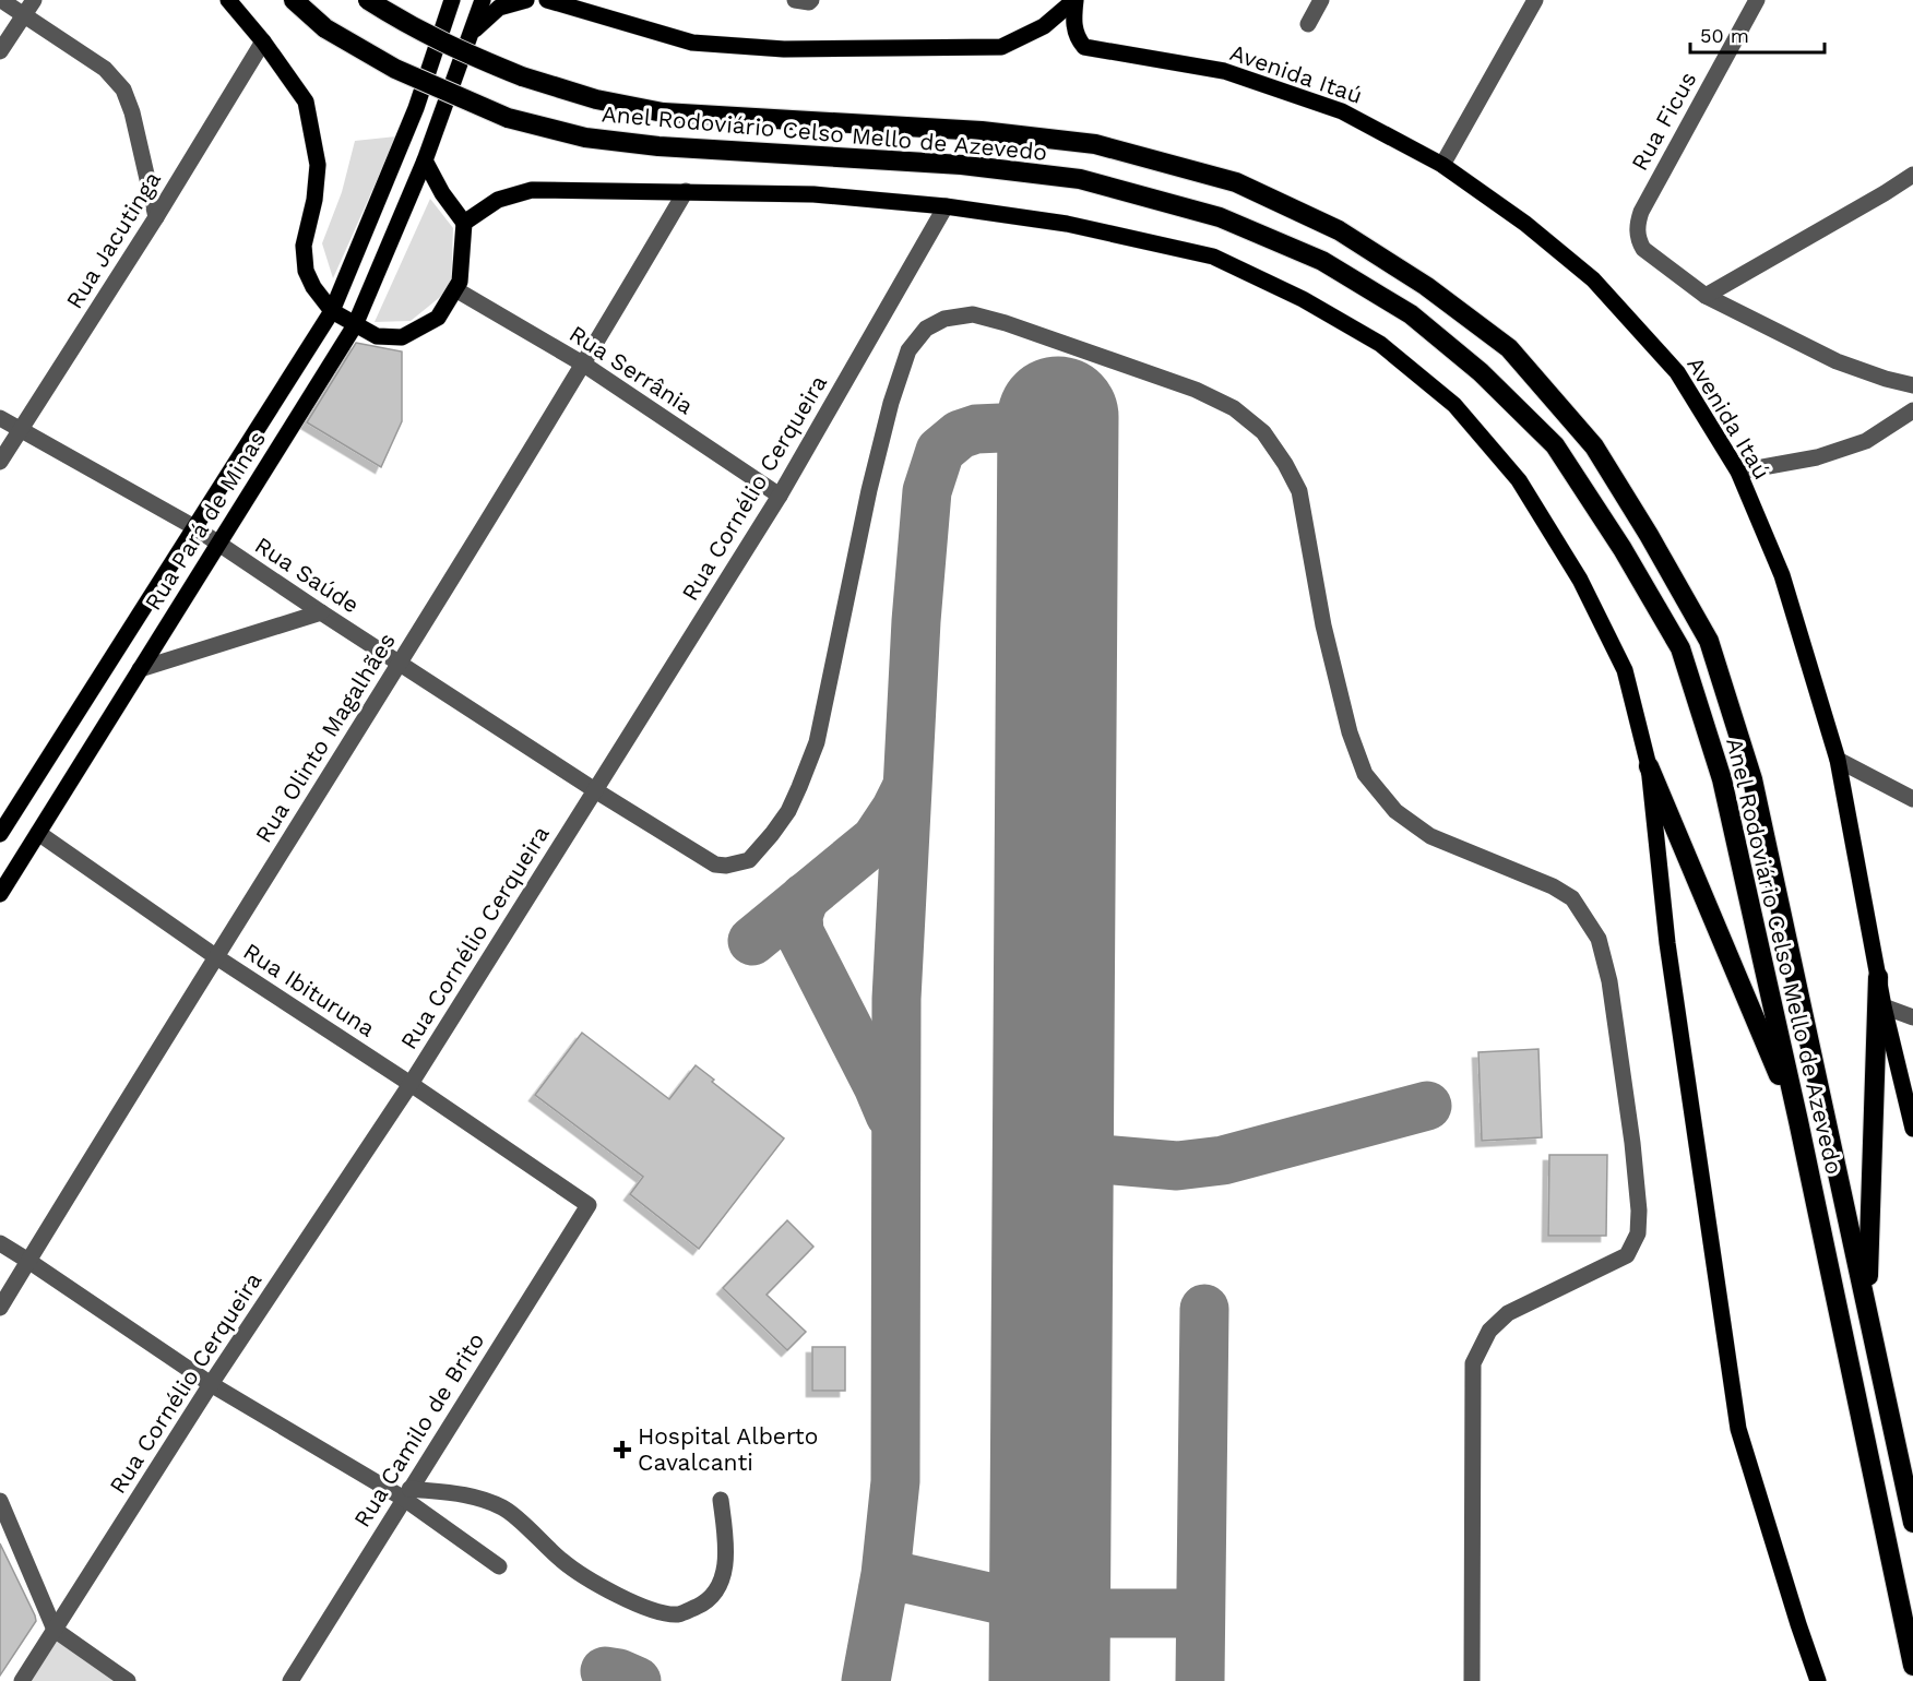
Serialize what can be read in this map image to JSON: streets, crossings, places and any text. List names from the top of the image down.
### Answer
{
  "streets": {
    "highway": ["Anel Rodoviário Celso Mello de Azevedo"],
    "main road": ["Avenida Itaú", "Rua Pará de Minas"],
    "street": [
      "Rua Ficus",
      "Rua Jacutinga",
      "Rua Serrânia",
      "Rua Cornélio Cerqueira",
      "Rua Saúde",
      "Rua Olinto Magalhães",
      "Rua Ibituruna",
      "Rua Camilo de Brito"
    ]
  },
  "crossings": [
    ["Rua Jacutinga", "Rua Saúde"],
    ["Rua Serrânia", "Rua Cornélio Cerqueira"],
    ["Rua Serrânia", "Rua Olinto Magalhães"],
    ["Rua Cornélio Cerqueira", "Rua Saúde"],
    ["Rua Cornélio Cerqueira", "Rua Ibituruna"],
    ["Rua Pará de Minas", "Rua Saúde"],
    ["Rua Pará de Minas", "Rua Ibituruna"],
    ["Rua Saúde", "Rua Olinto Magalhães"],
    ["Rua Olinto Magalhães", "Rua Ibituruna"],
    ["Rua Ibituruna", "Rua Camilo de Brito"]
  ],
  "places": {
    "health": ["Hospital Alberto Cavalcanti"]
  },
  "scale_bar": "50 m"
}
